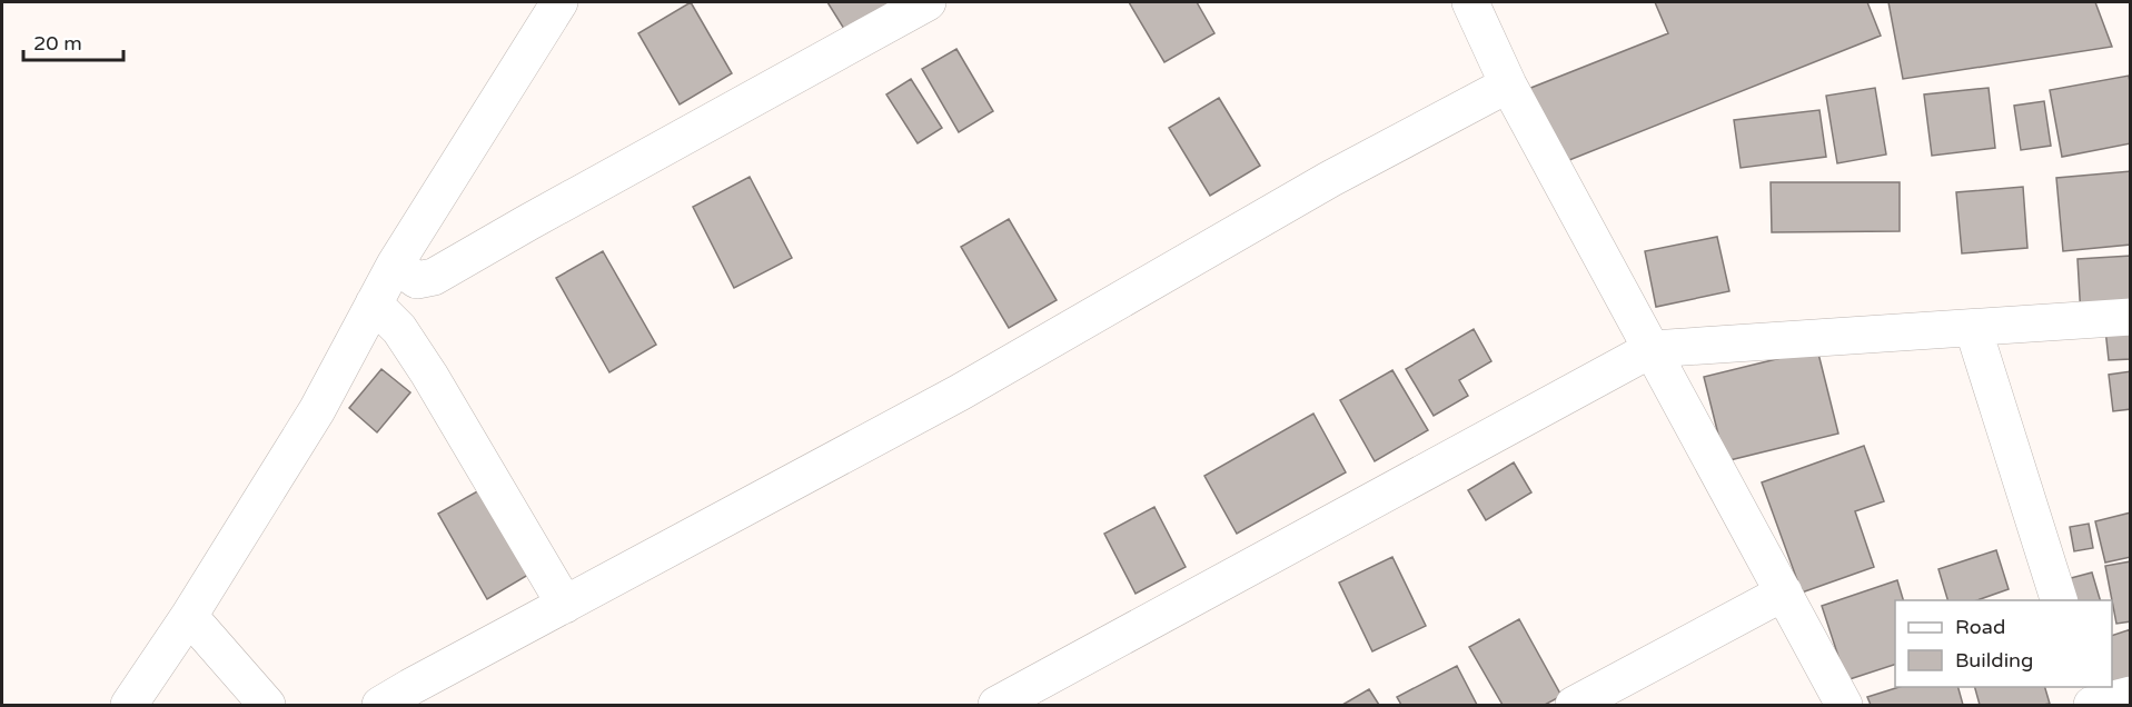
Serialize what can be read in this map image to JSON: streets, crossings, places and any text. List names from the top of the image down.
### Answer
{
  "legend": ["Road", "Building"],
  "scale_bar": "20 m"
}
